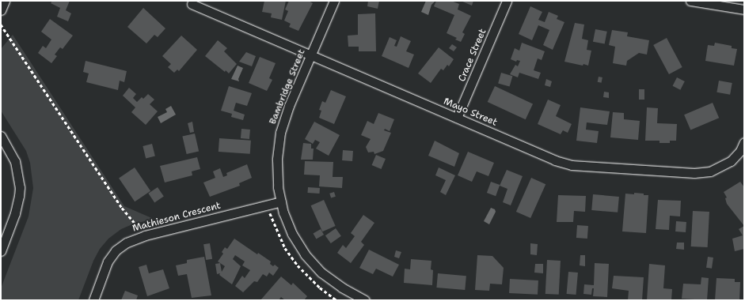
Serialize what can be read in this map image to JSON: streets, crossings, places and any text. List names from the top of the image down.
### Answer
{
  "streets": {
    "street": [
      "Crace Street",
      "Bambridge Street",
      "Mayo Street",
      "Mathieson Crescent"
    ]
  },
  "crossings": [
    ["Crace Street", "Mayo Street"],
    ["Bambridge Street", "Mayo Street"],
    ["Bambridge Street", "Mathieson Crescent"]
  ]
}
